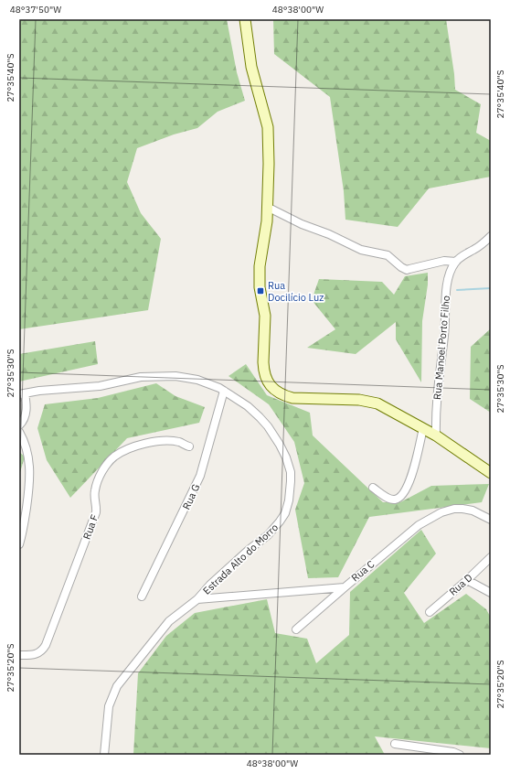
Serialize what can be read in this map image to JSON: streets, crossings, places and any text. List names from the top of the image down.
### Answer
{
  "streets": {
    "street": [
      "Rua Manoel Porto Filho",
      "Rua G",
      "Rua F",
      "Estrada Alto do Morro",
      "Rua C",
      "Rua D"
    ]
  },
  "crossings": [
    ["Rua G", "Estrada Alto do Morro"],
    ["Estrada Alto do Morro", "Rua C"]
  ],
  "places": {
    "transit": ["Rua Docilício Luz"]
  },
  "coordinates": [
    "48°37'50\"W",
    "48°38'00\"W",
    "27°35'40\"S",
    "27°35'30\"S",
    "27°35'20\"S"
  ]
}
